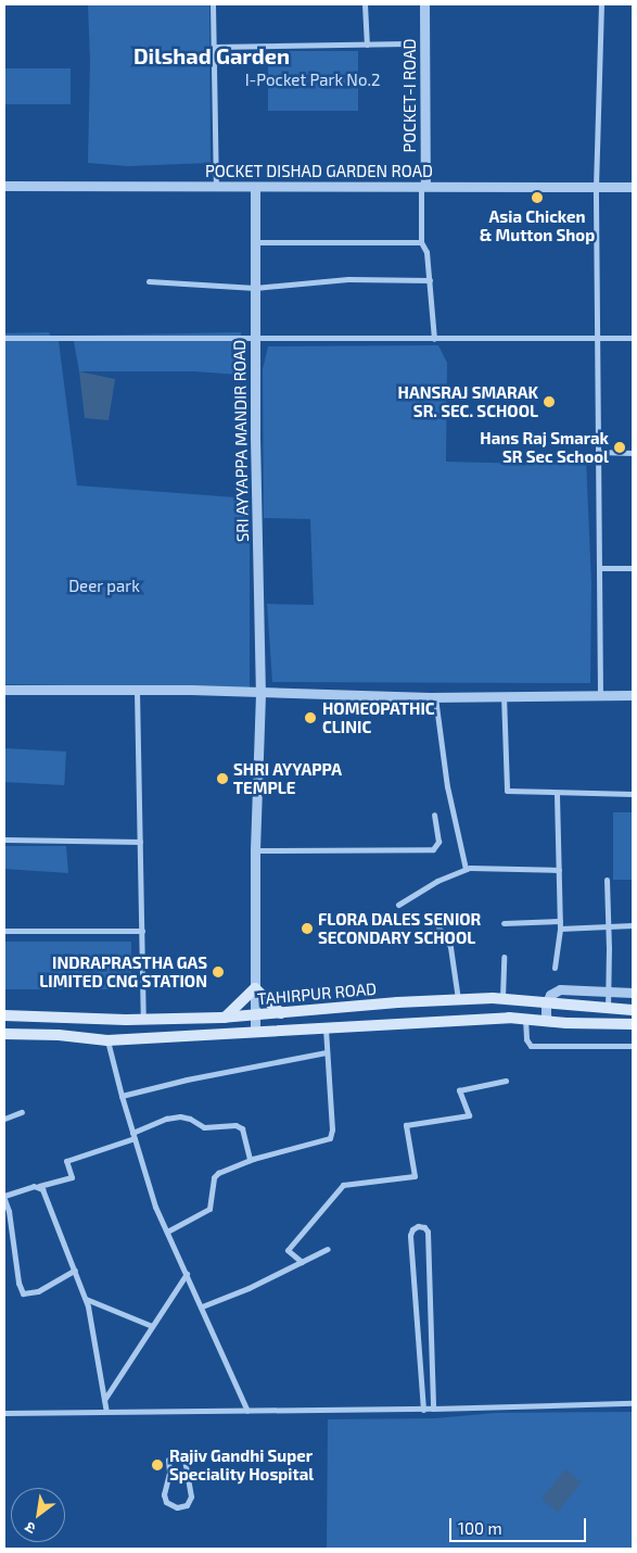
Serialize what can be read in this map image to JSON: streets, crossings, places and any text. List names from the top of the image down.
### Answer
{
  "streets": {
    "main road": ["TAHIRPUR ROAD"],
    "street": ["POCKET-I ROAD", "POCKET DISHAD GARDEN ROAD", "SRI AYYAPPA MANDIR ROAD"]
  },
  "crossings": [
    ["POCKET-I ROAD", "POCKET DISHAD GARDEN ROAD"],
    ["POCKET DISHAD GARDEN ROAD", "SRI AYYAPPA MANDIR ROAD"],
    ["SRI AYYAPPA MANDIR ROAD", "TAHIRPUR ROAD"]
  ],
  "districts": ["Dilshad Garden"],
  "parks": ["I-Pocket Park No.2", "Deer park"],
  "places": [
    "Asia Chicken & Mutton Shop",
    "HANSRAJ SMARAK SR. SEC. SCHOOL",
    "Hans Raj Smarak SR Sec School",
    "HOMEOPATHIC CLINIC",
    "SHRI AYYAPPA TEMPLE",
    "FLORA DALES SENIOR SECONDARY SCHOOL",
    "INDRAPRASTHA GAS LIMITED CNG STATION",
    "Rajiv Gandhi Super Speciality Hospital"
  ],
  "scale_bar": "100 m",
  "north": "bottom left"
}
